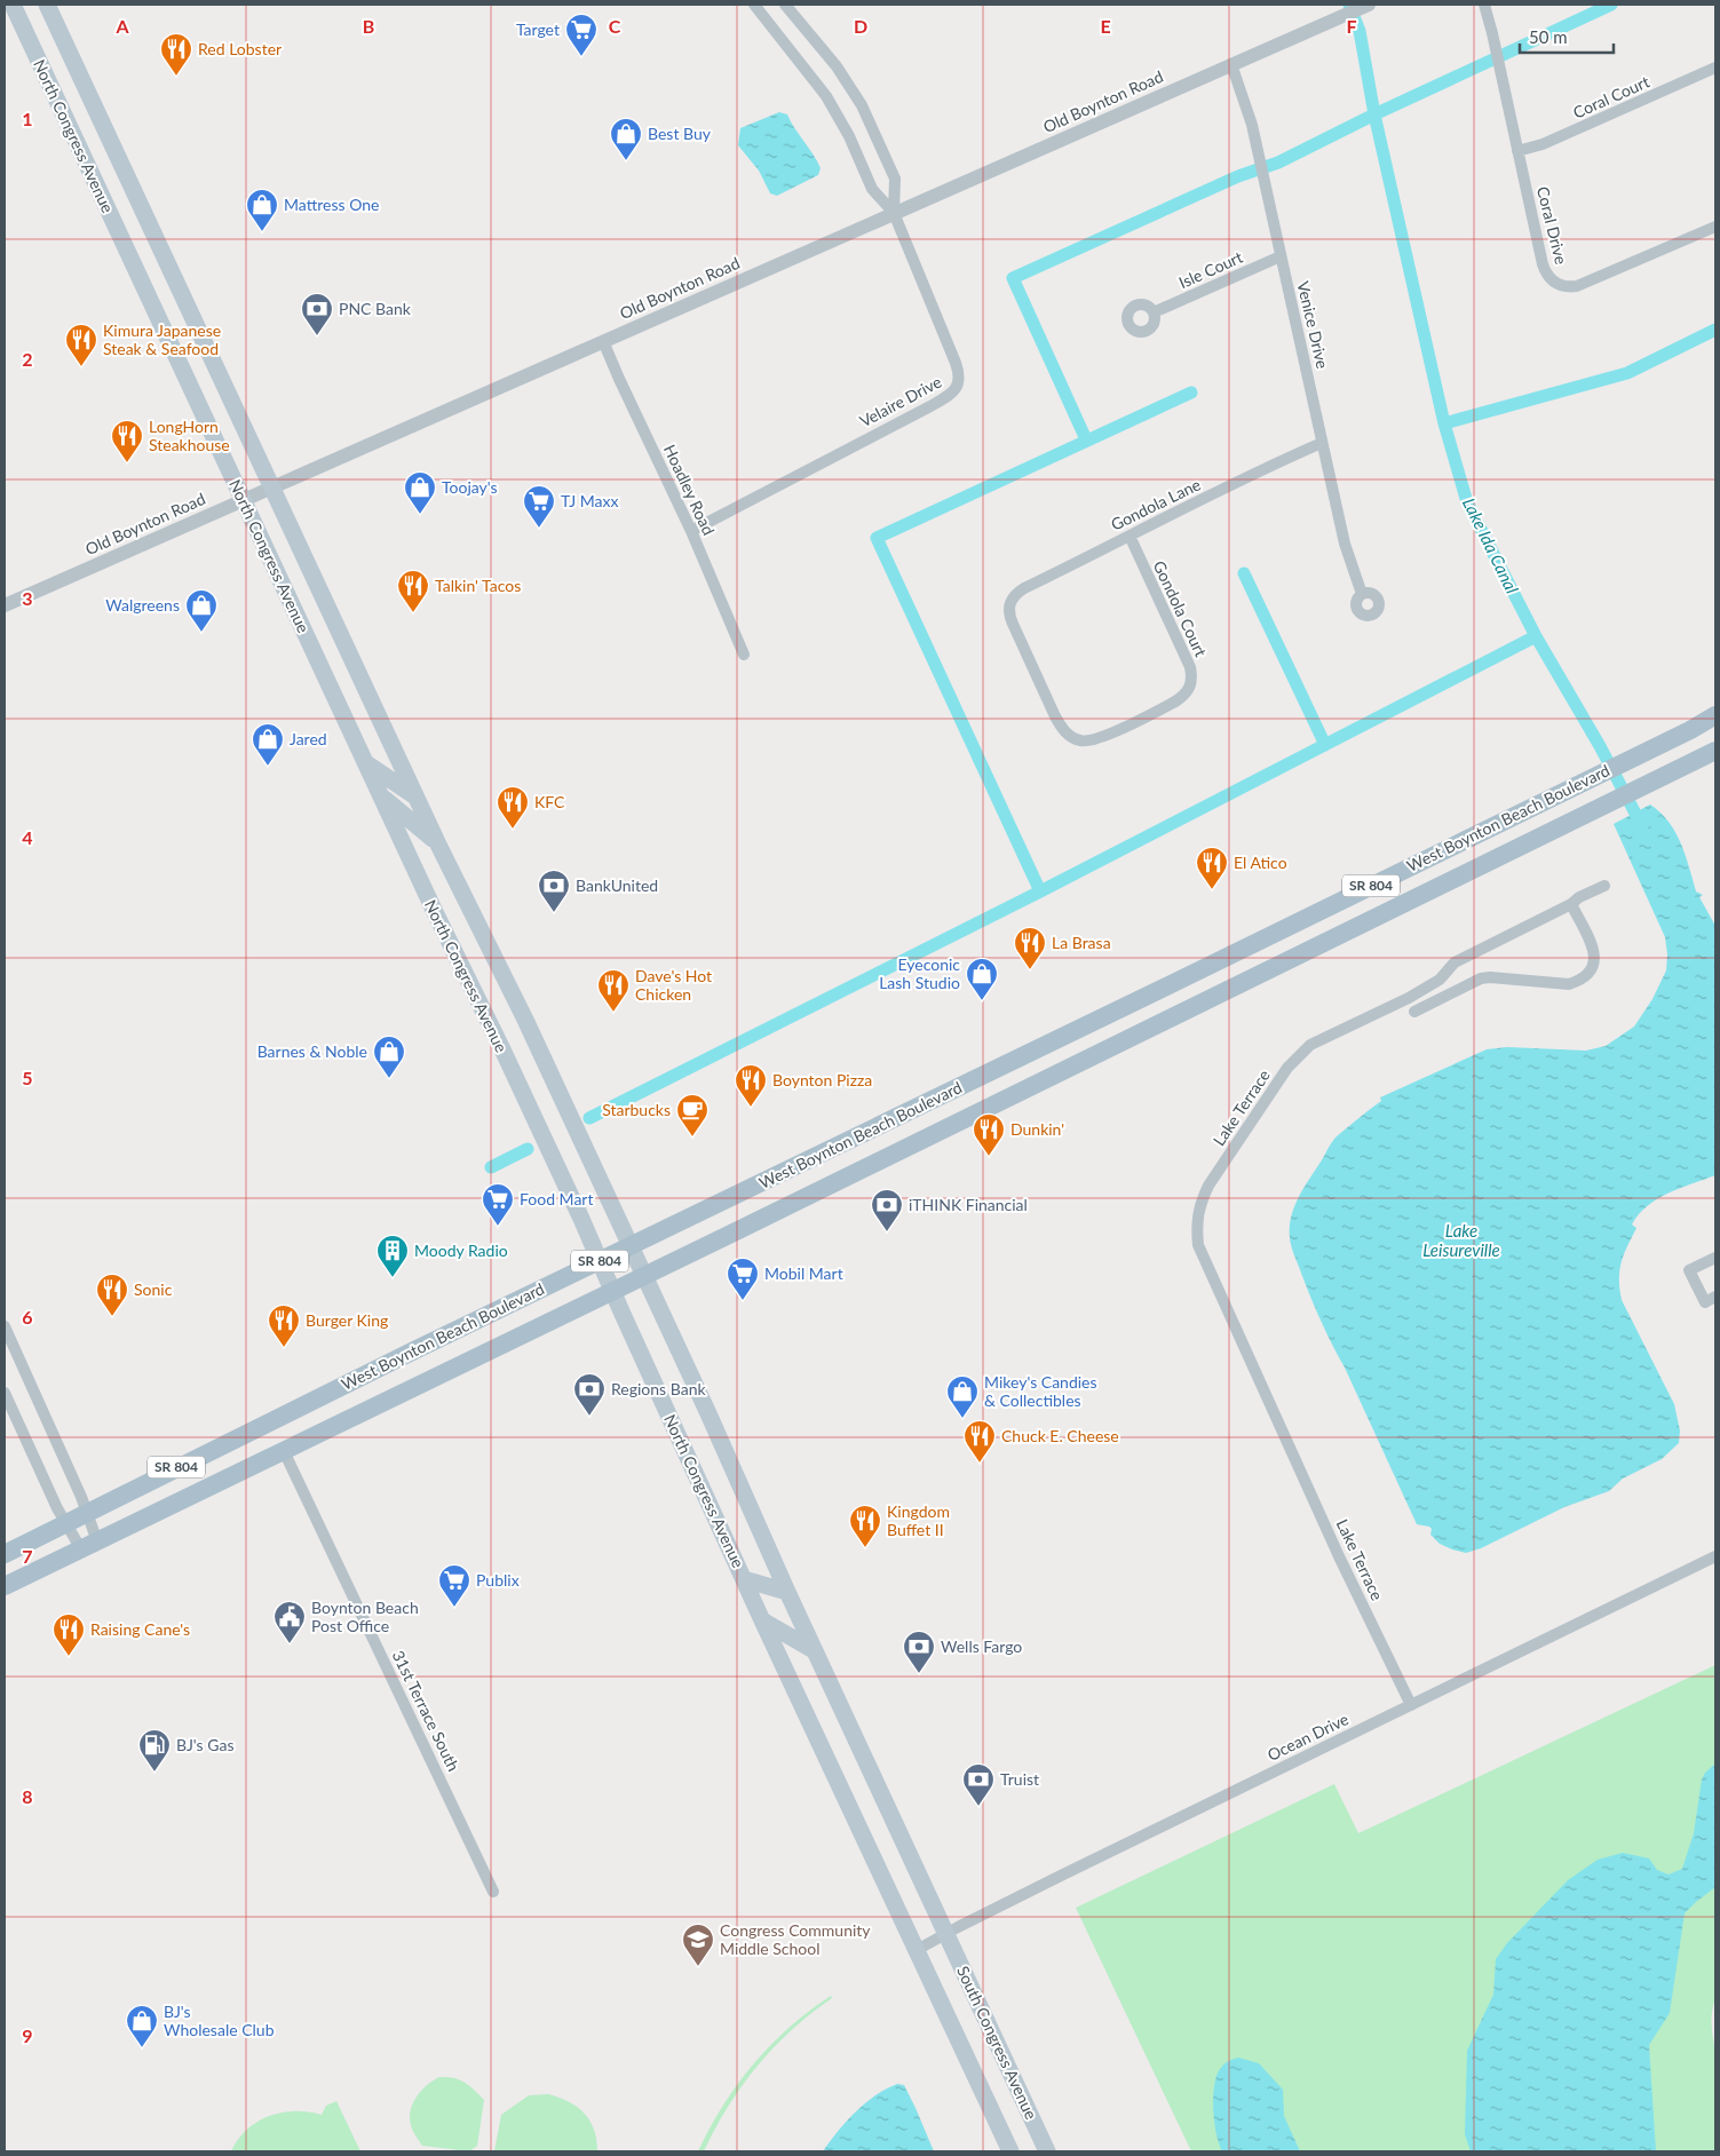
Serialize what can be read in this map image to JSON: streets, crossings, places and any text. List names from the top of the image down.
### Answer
{
  "streets": {
    "main road": [
      "North Congress Avenue",
      "West Boynton Beach Boulevard",
      "SR 804",
      "South Congress Avenue"
    ],
    "street": [
      "Coral Court",
      "Old Boynton Road",
      "Coral Drive",
      "Isle Court",
      "Venice Drive",
      "Velaire Drive",
      "Hoadley Road",
      "Gondola Lane",
      "Gondola Court",
      "Lake Terrace",
      "31st Terrace South",
      "Ocean Drive"
    ]
  },
  "crossings": [
    ["Coral Court", "Coral Drive"],
    ["Old Boynton Road", "North Congress Avenue"],
    ["Old Boynton Road", "Venice Drive"],
    ["Old Boynton Road", "Velaire Drive"],
    ["Old Boynton Road", "Hoadley Road"],
    ["North Congress Avenue", "West Boynton Beach Boulevard"],
    ["North Congress Avenue", "Ocean Drive"],
    ["North Congress Avenue", "South Congress Avenue"],
    ["Isle Court", "Venice Drive"],
    ["Venice Drive", "Gondola Lane"],
    ["Velaire Drive", "Hoadley Road"],
    ["Gondola Lane", "Gondola Court"],
    ["West Boynton Beach Boulevard", "31st Terrace South"],
    ["Lake Terrace", "Ocean Drive"],
    ["Ocean Drive", "South Congress Avenue"]
  ],
  "water": ["Lake Ida Canal", "Lake Leisureville"],
  "places": {
    "supermarket": [
      "Target",
      "TJ Maxx",
      "Food Mart",
      "Mobil Mart",
      "Publix"
    ],
    "restaurant": [
      "Red Lobster",
      "Kimura Japanese Steak & Seafood",
      "LongHorn Steakhouse",
      "Talkin' Tacos",
      "KFC",
      "El Atico",
      "La Brasa",
      "Dave's Hot Chicken",
      "Boynton Pizza",
      "Dunkin'",
      "Sonic",
      "Burger King",
      "Chuck E. Cheese",
      "Kingdom Buffet II",
      "Raising Cane's"
    ],
    "shop": [
      "Best Buy",
      "Mattress One",
      "Toojay's",
      "Walgreens",
      "Jared",
      "Eyeconic Lash Studio",
      "Barnes & Noble",
      "Mikey's Candies & Collectibles",
      "BJ's Wholesale Club"
    ],
    "bank": [
      "PNC Bank",
      "BankUnited",
      "iTHINK Financial",
      "Regions Bank",
      "Wells Fargo",
      "Truist"
    ],
    "cafe": ["Starbucks"],
    "building": ["Moody Radio"],
    "public building": ["Boynton Beach Post Office"],
    "fuel station": ["BJ's Gas"],
    "school or university": ["Congress Community Middle School"]
  },
  "scale_bar": "50 m",
  "grid": {
    "columns": [
      "A",
      "B",
      "C",
      "D",
      "E",
      "F"
    ],
    "rows": [
      "1",
      "2",
      "3",
      "4",
      "5",
      "6",
      "7",
      "8",
      "9"
    ]
  }
}
